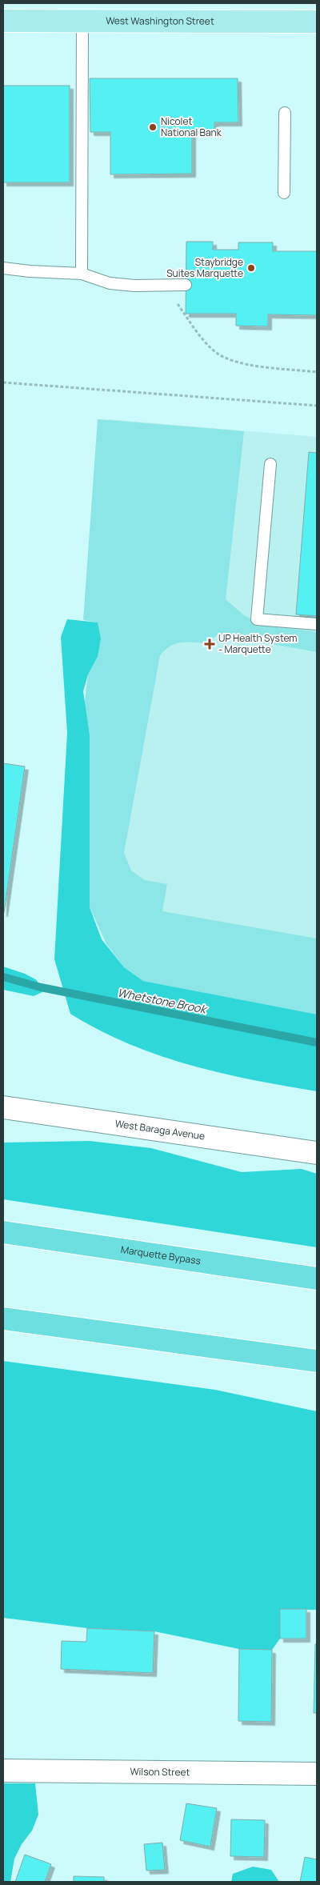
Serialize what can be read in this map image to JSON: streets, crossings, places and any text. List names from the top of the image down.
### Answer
{
  "streets": {
    "highway": ["Marquette Bypass"],
    "main road": ["West Washington Street"],
    "street": ["West Baraga Avenue", "Wilson Street"]
  },
  "water": ["Whetstone Brook"],
  "places": {
    "other": ["Nicolet National Bank", "Staybridge Suites Marquette"],
    "health": ["UP Health System - Marquette"]
  }
}
